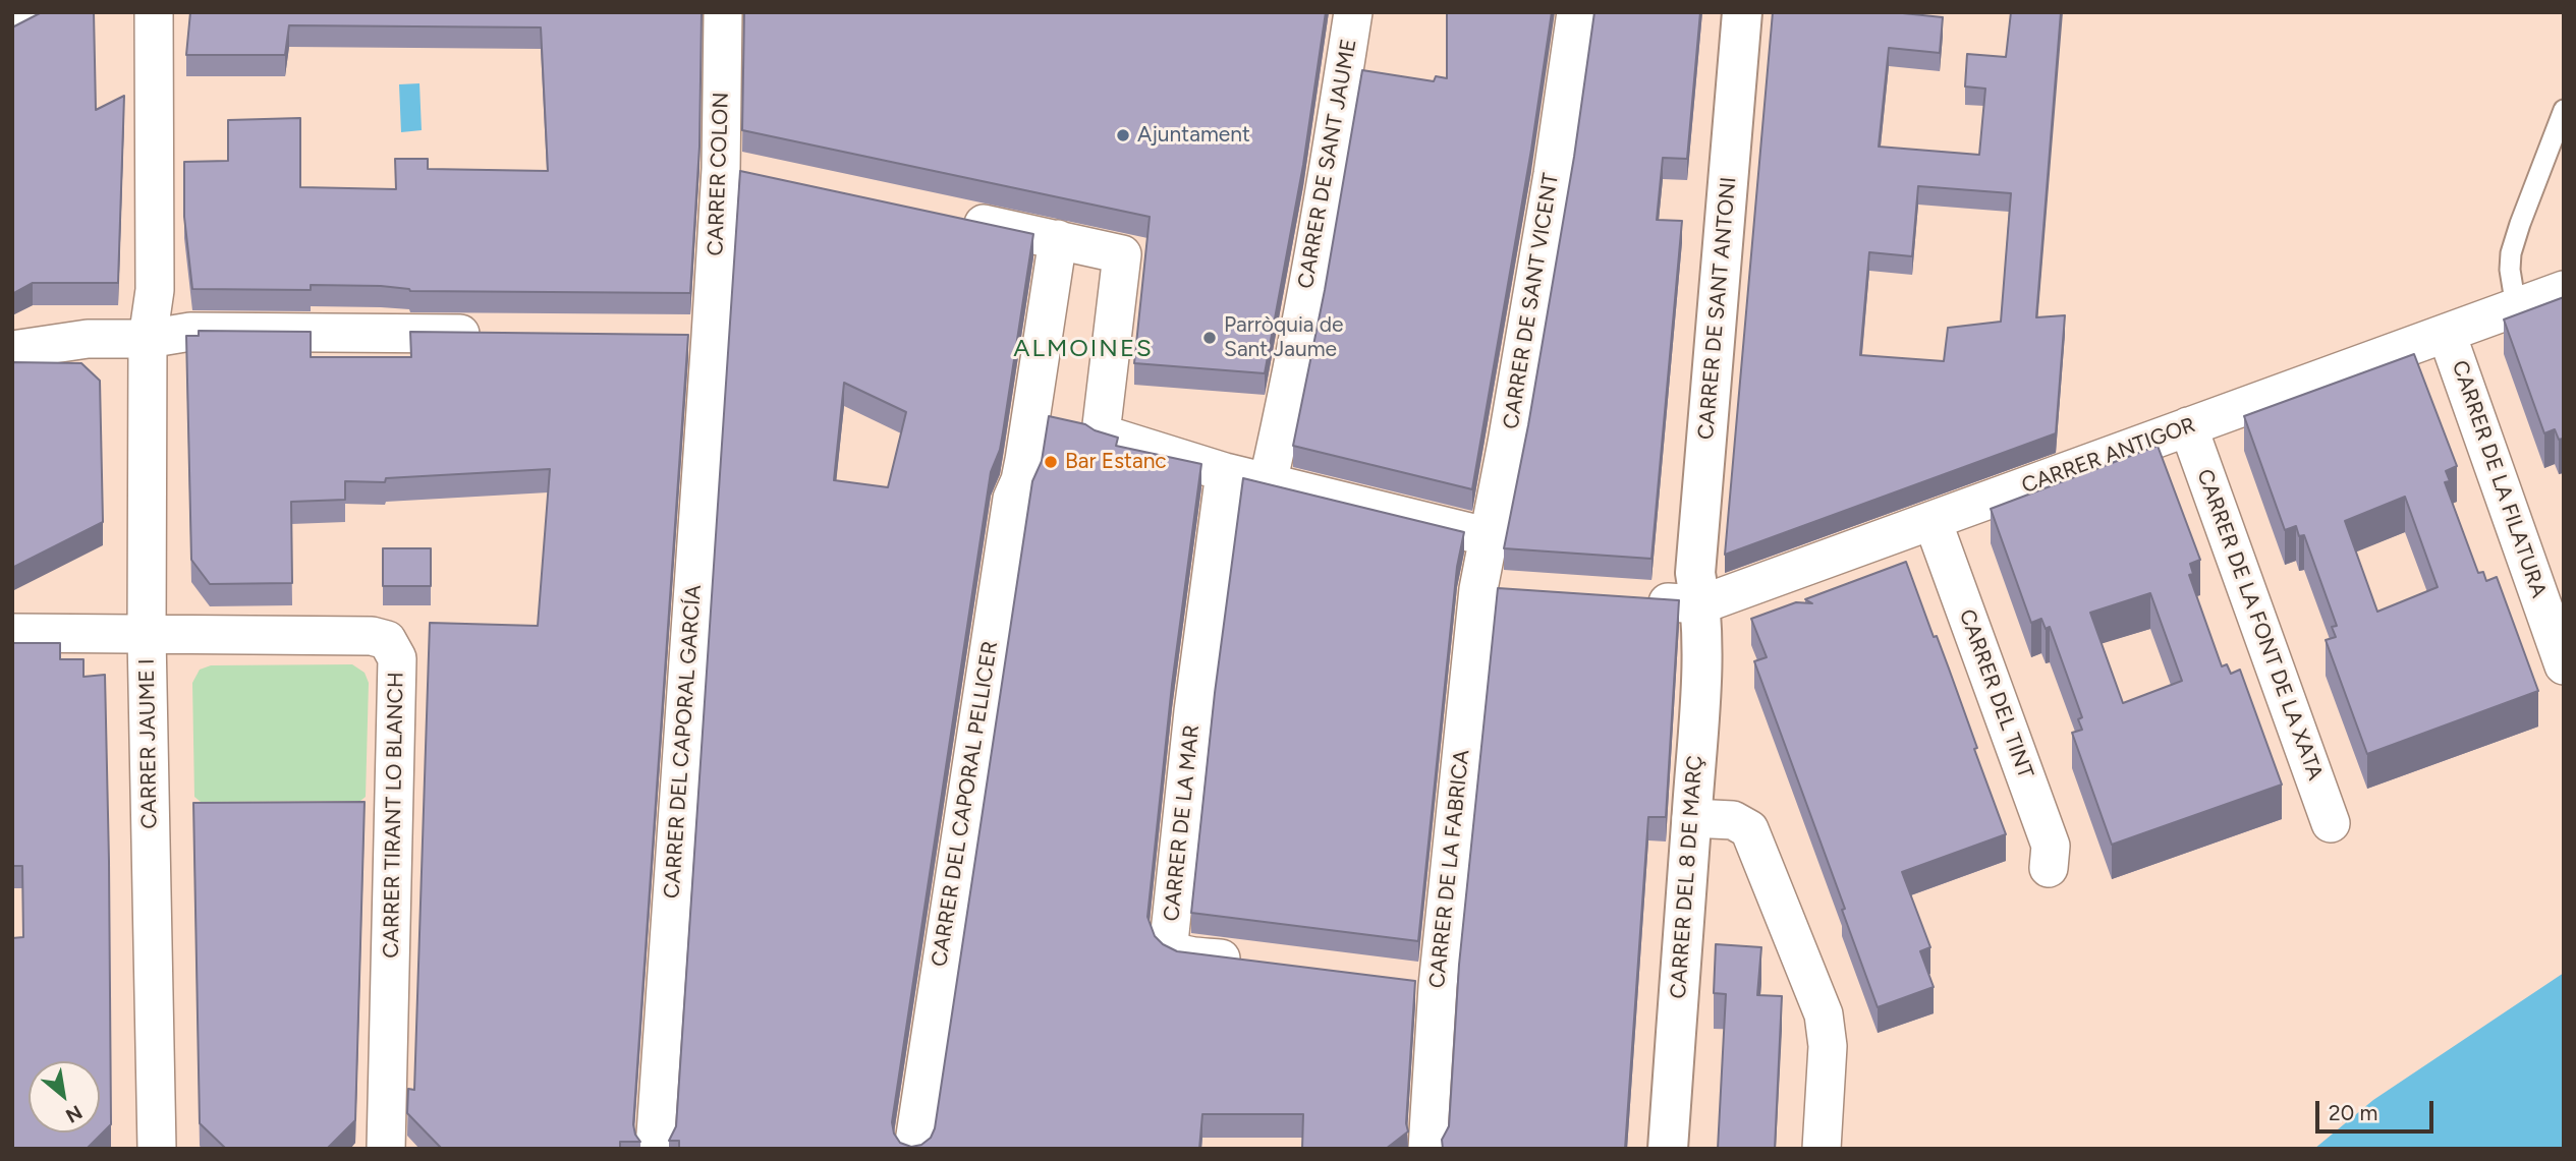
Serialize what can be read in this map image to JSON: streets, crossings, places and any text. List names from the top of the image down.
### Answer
{
  "streets": {
    "street": [
      "CARRER DE SANT JAUME",
      "CARRER COLON",
      "CARRER DE SANT VICENT",
      "CARRER DE SANT ANTONI",
      "CARRER ANTIGOR",
      "CARRER DE LA FILATURA",
      "CARRER DE LA FONT DE LA XATA",
      "CARRER DEL TINT",
      "CARRER DEL CAPORAL GARCÍA",
      "CARRER JAUME I",
      "CARRER DEL CAPORAL PELLICER",
      "CARRER TIRANT LO BLANCH",
      "CARRER DE LA MAR",
      "CARRER DE LA FABRICA",
      "CARRER DEL 8 DE MARÇ"
    ]
  },
  "crossings": [
    ["CARRER COLON", "CARRER DEL CAPORAL GARCÍA"],
    ["CARRER DE SANT VICENT", "CARRER DE LA FABRICA"],
    ["CARRER DE SANT ANTONI", "CARRER ANTIGOR"],
    ["CARRER DE SANT ANTONI", "CARRER DEL 8 DE MARÇ"],
    ["CARRER ANTIGOR", "CARRER DE LA FILATURA"],
    ["CARRER ANTIGOR", "CARRER DE LA FONT DE LA XATA"],
    ["CARRER ANTIGOR", "CARRER DEL TINT"],
    ["CARRER ANTIGOR", "CARRER DEL 8 DE MARÇ"],
    ["CARRER JAUME I", "CARRER TIRANT LO BLANCH"]
  ],
  "districts": ["ALMOINES"],
  "places": ["Ajuntament", "Parròquia de Sant Jaume", "Bar Estanc"],
  "scale_bar": "20 m",
  "north": "bottom right"
}
